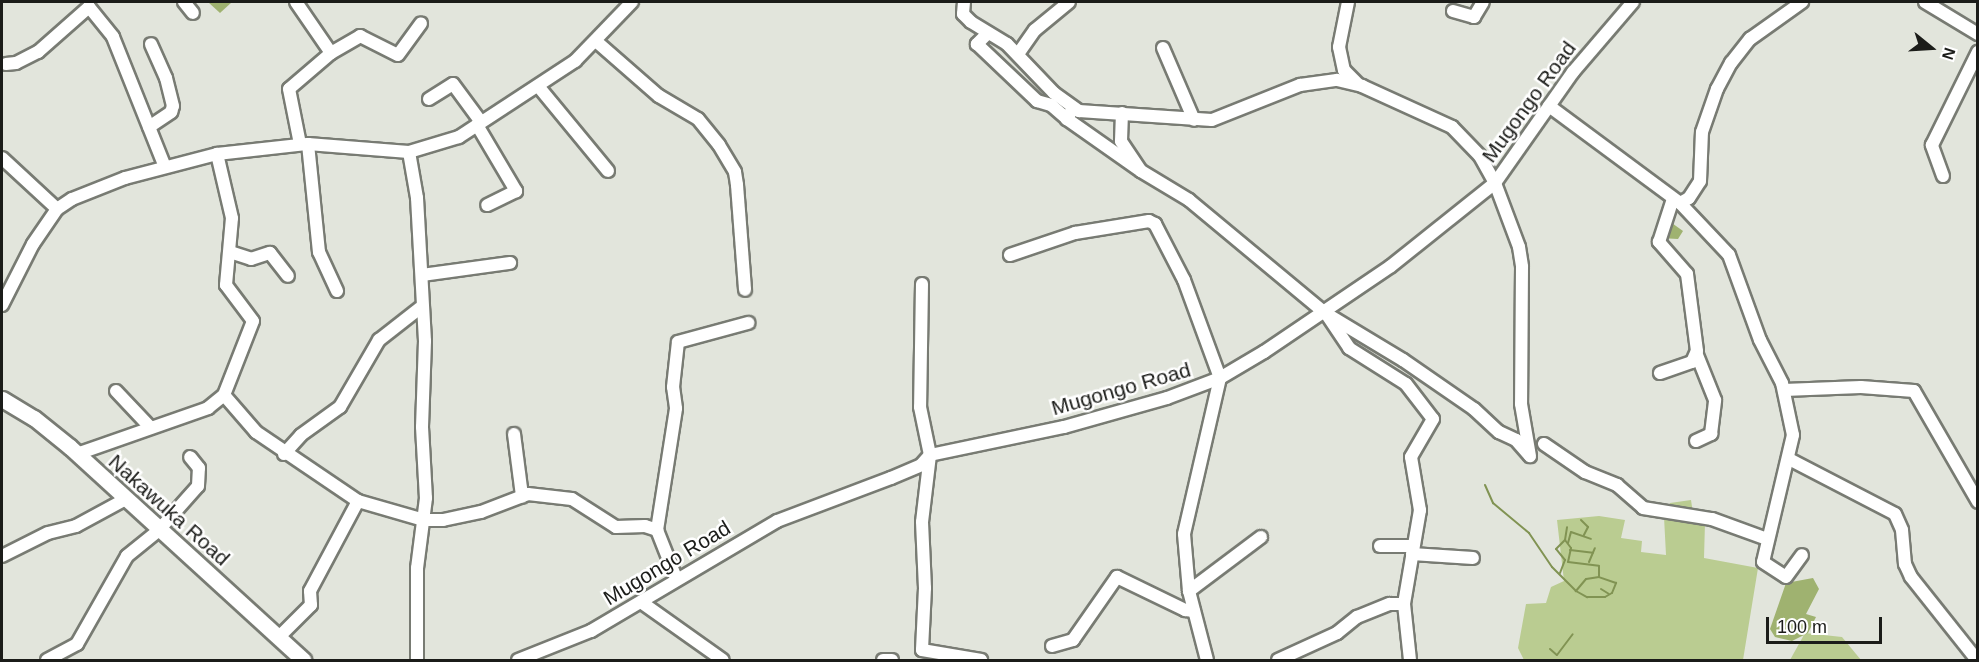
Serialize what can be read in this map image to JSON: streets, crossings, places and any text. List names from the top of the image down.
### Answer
{
  "streets": {
    "main road": ["Nakawuka Road"],
    "street": ["Mugongo Road"]
  },
  "scale_bar": "100 m",
  "north": "right"
}
